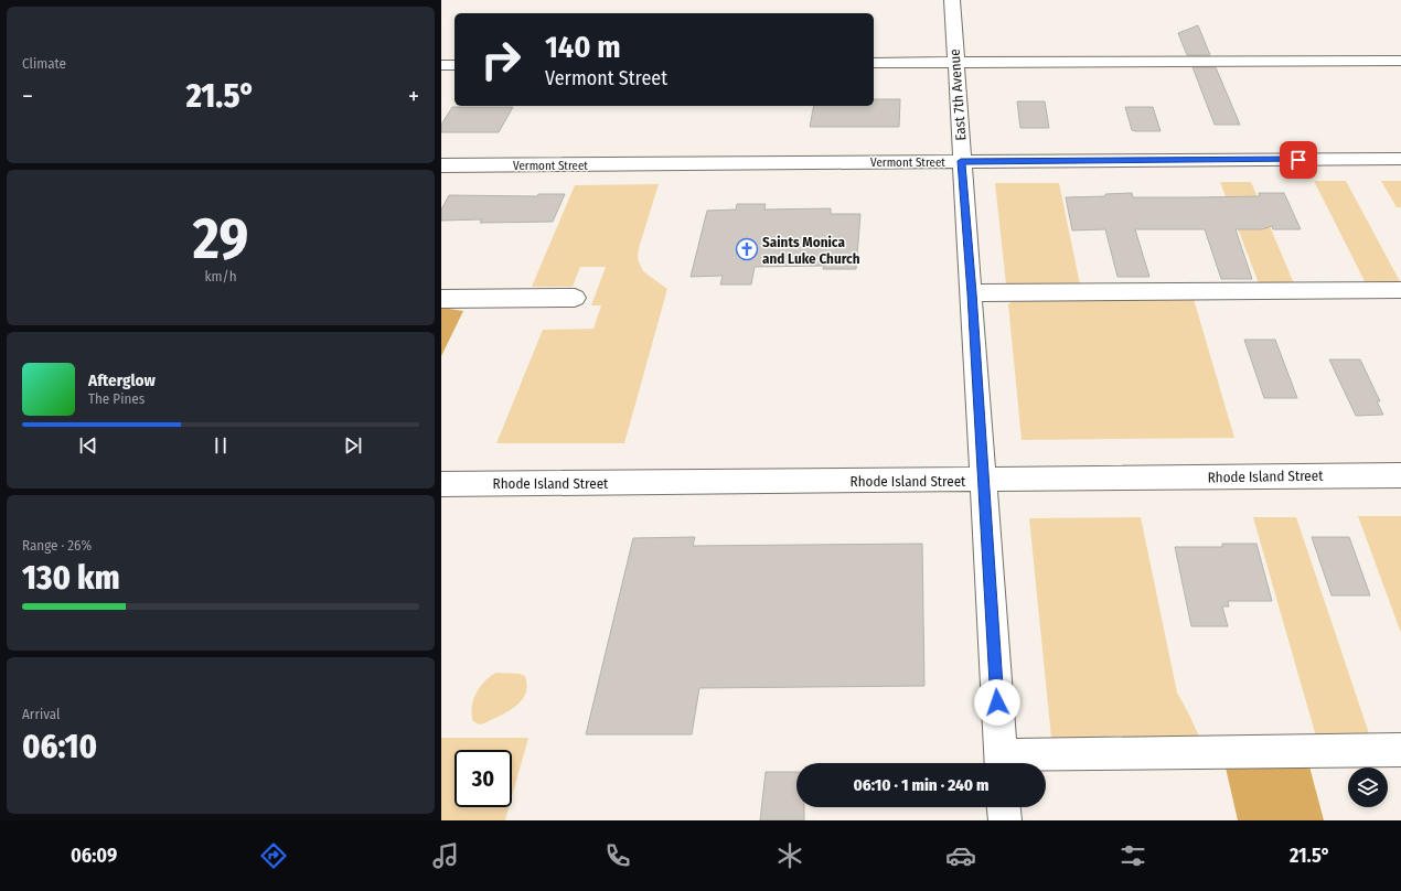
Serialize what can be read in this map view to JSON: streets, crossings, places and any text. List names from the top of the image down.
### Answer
{
  "streets": {
    "street": ["East 7th Avenue", "Vermont Street", "Rhode Island Street"]
  },
  "crossings": [
    ["East 7th Avenue", "Vermont Street"],
    ["East 7th Avenue", "Rhode Island Street"]
  ],
  "places": {
    "church": ["Saints Monica and Luke Church"]
  },
  "page": {
    "tile": [
      "Climate",
      ["29", "km/h"],
      ["Range · 26%", "130 km"],
      ["Arrival", "06:10"]
    ],
    "turn": ["140 m", "Vermont Street"],
    "heat": ["−", "21.5°", "+"],
    "song": ["Afterglow", "The Pines"],
    "limit": "30",
    "trip": "06:10 · 1 min · 240 m",
    "tabs": ["06:09", "21.5°"]
  }
}
